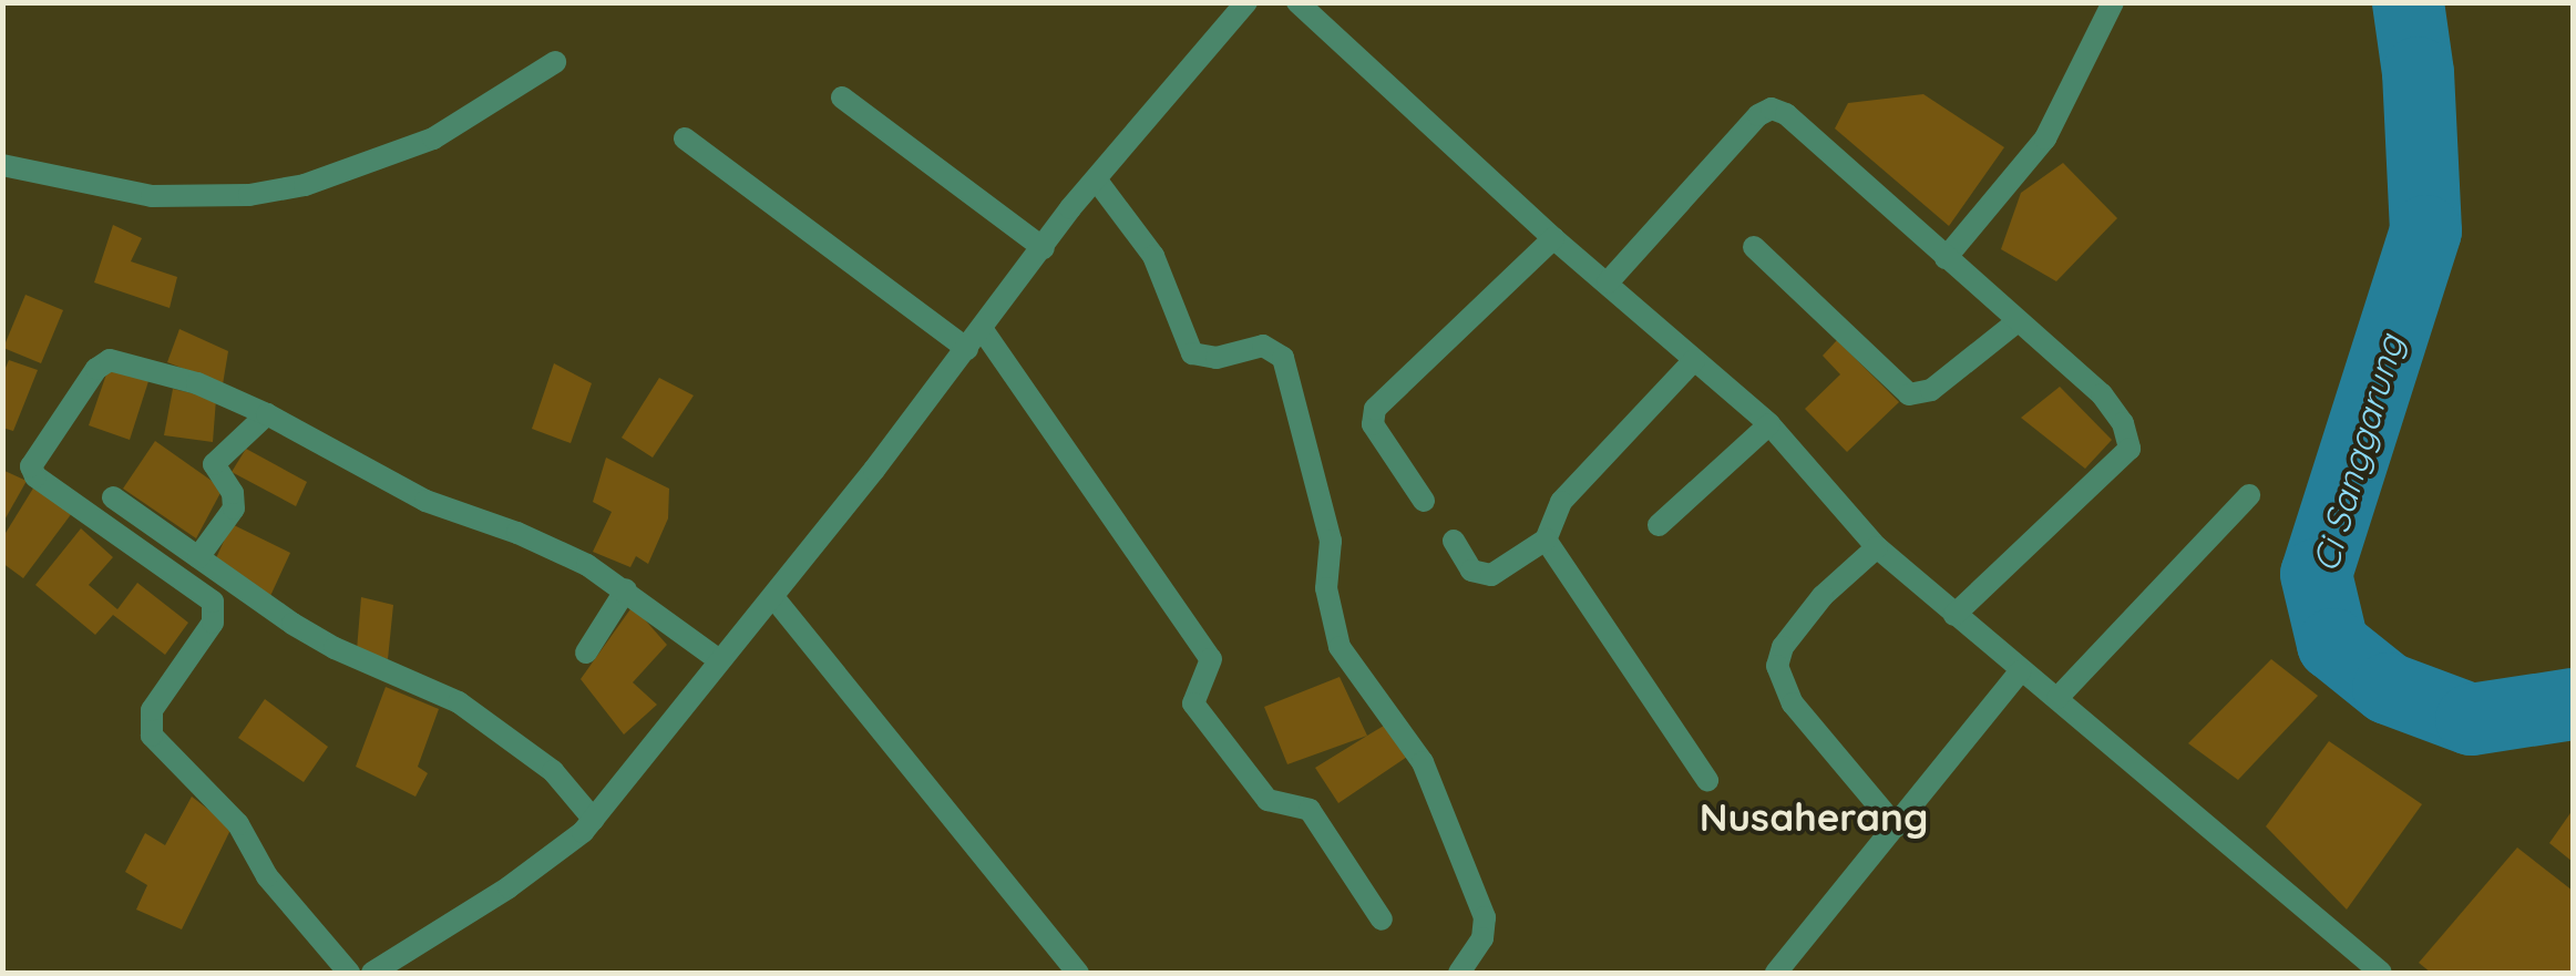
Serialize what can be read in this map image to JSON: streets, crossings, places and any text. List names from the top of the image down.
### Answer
{
  "districts": ["Nusaherang"],
  "water": ["Ci Sanggarung"]
}
